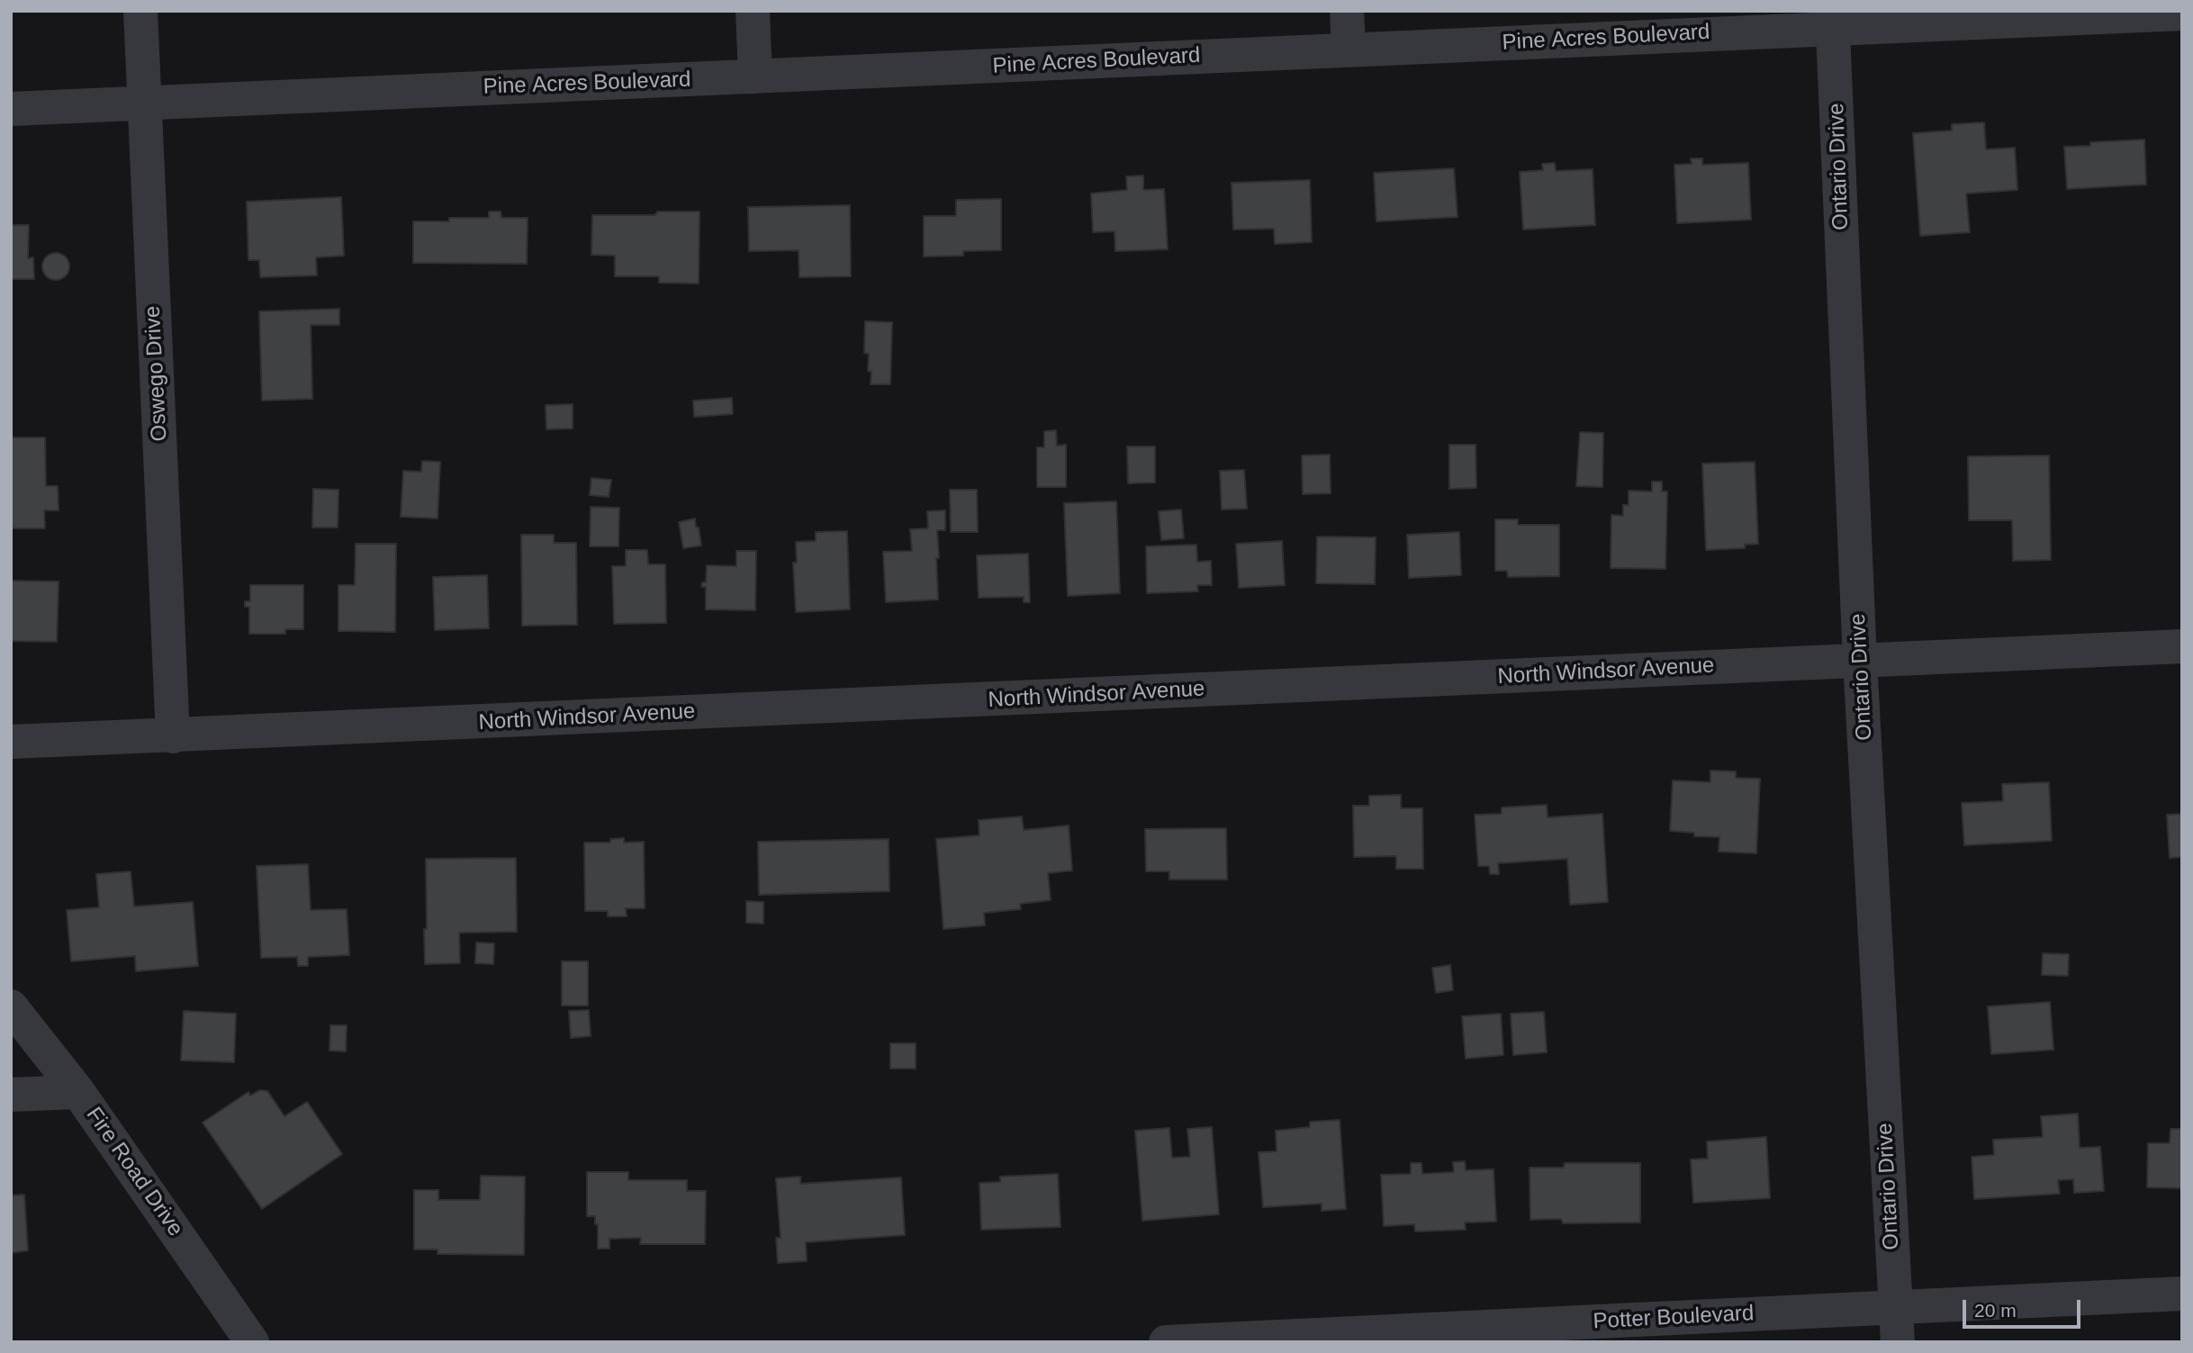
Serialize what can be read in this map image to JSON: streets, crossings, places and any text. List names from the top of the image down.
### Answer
{
  "streets": {
    "street": [
      "Pine Acres Boulevard",
      "Ontario Drive",
      "Oswego Drive",
      "North Windsor Avenue",
      "Fire Road Drive",
      "Potter Boulevard"
    ]
  },
  "crossings": [
    ["Pine Acres Boulevard", "Ontario Drive"],
    ["Pine Acres Boulevard", "Oswego Drive"],
    ["Ontario Drive", "North Windsor Avenue"],
    ["Ontario Drive", "Potter Boulevard"],
    ["Oswego Drive", "North Windsor Avenue"]
  ],
  "scale_bar": "20 m"
}
